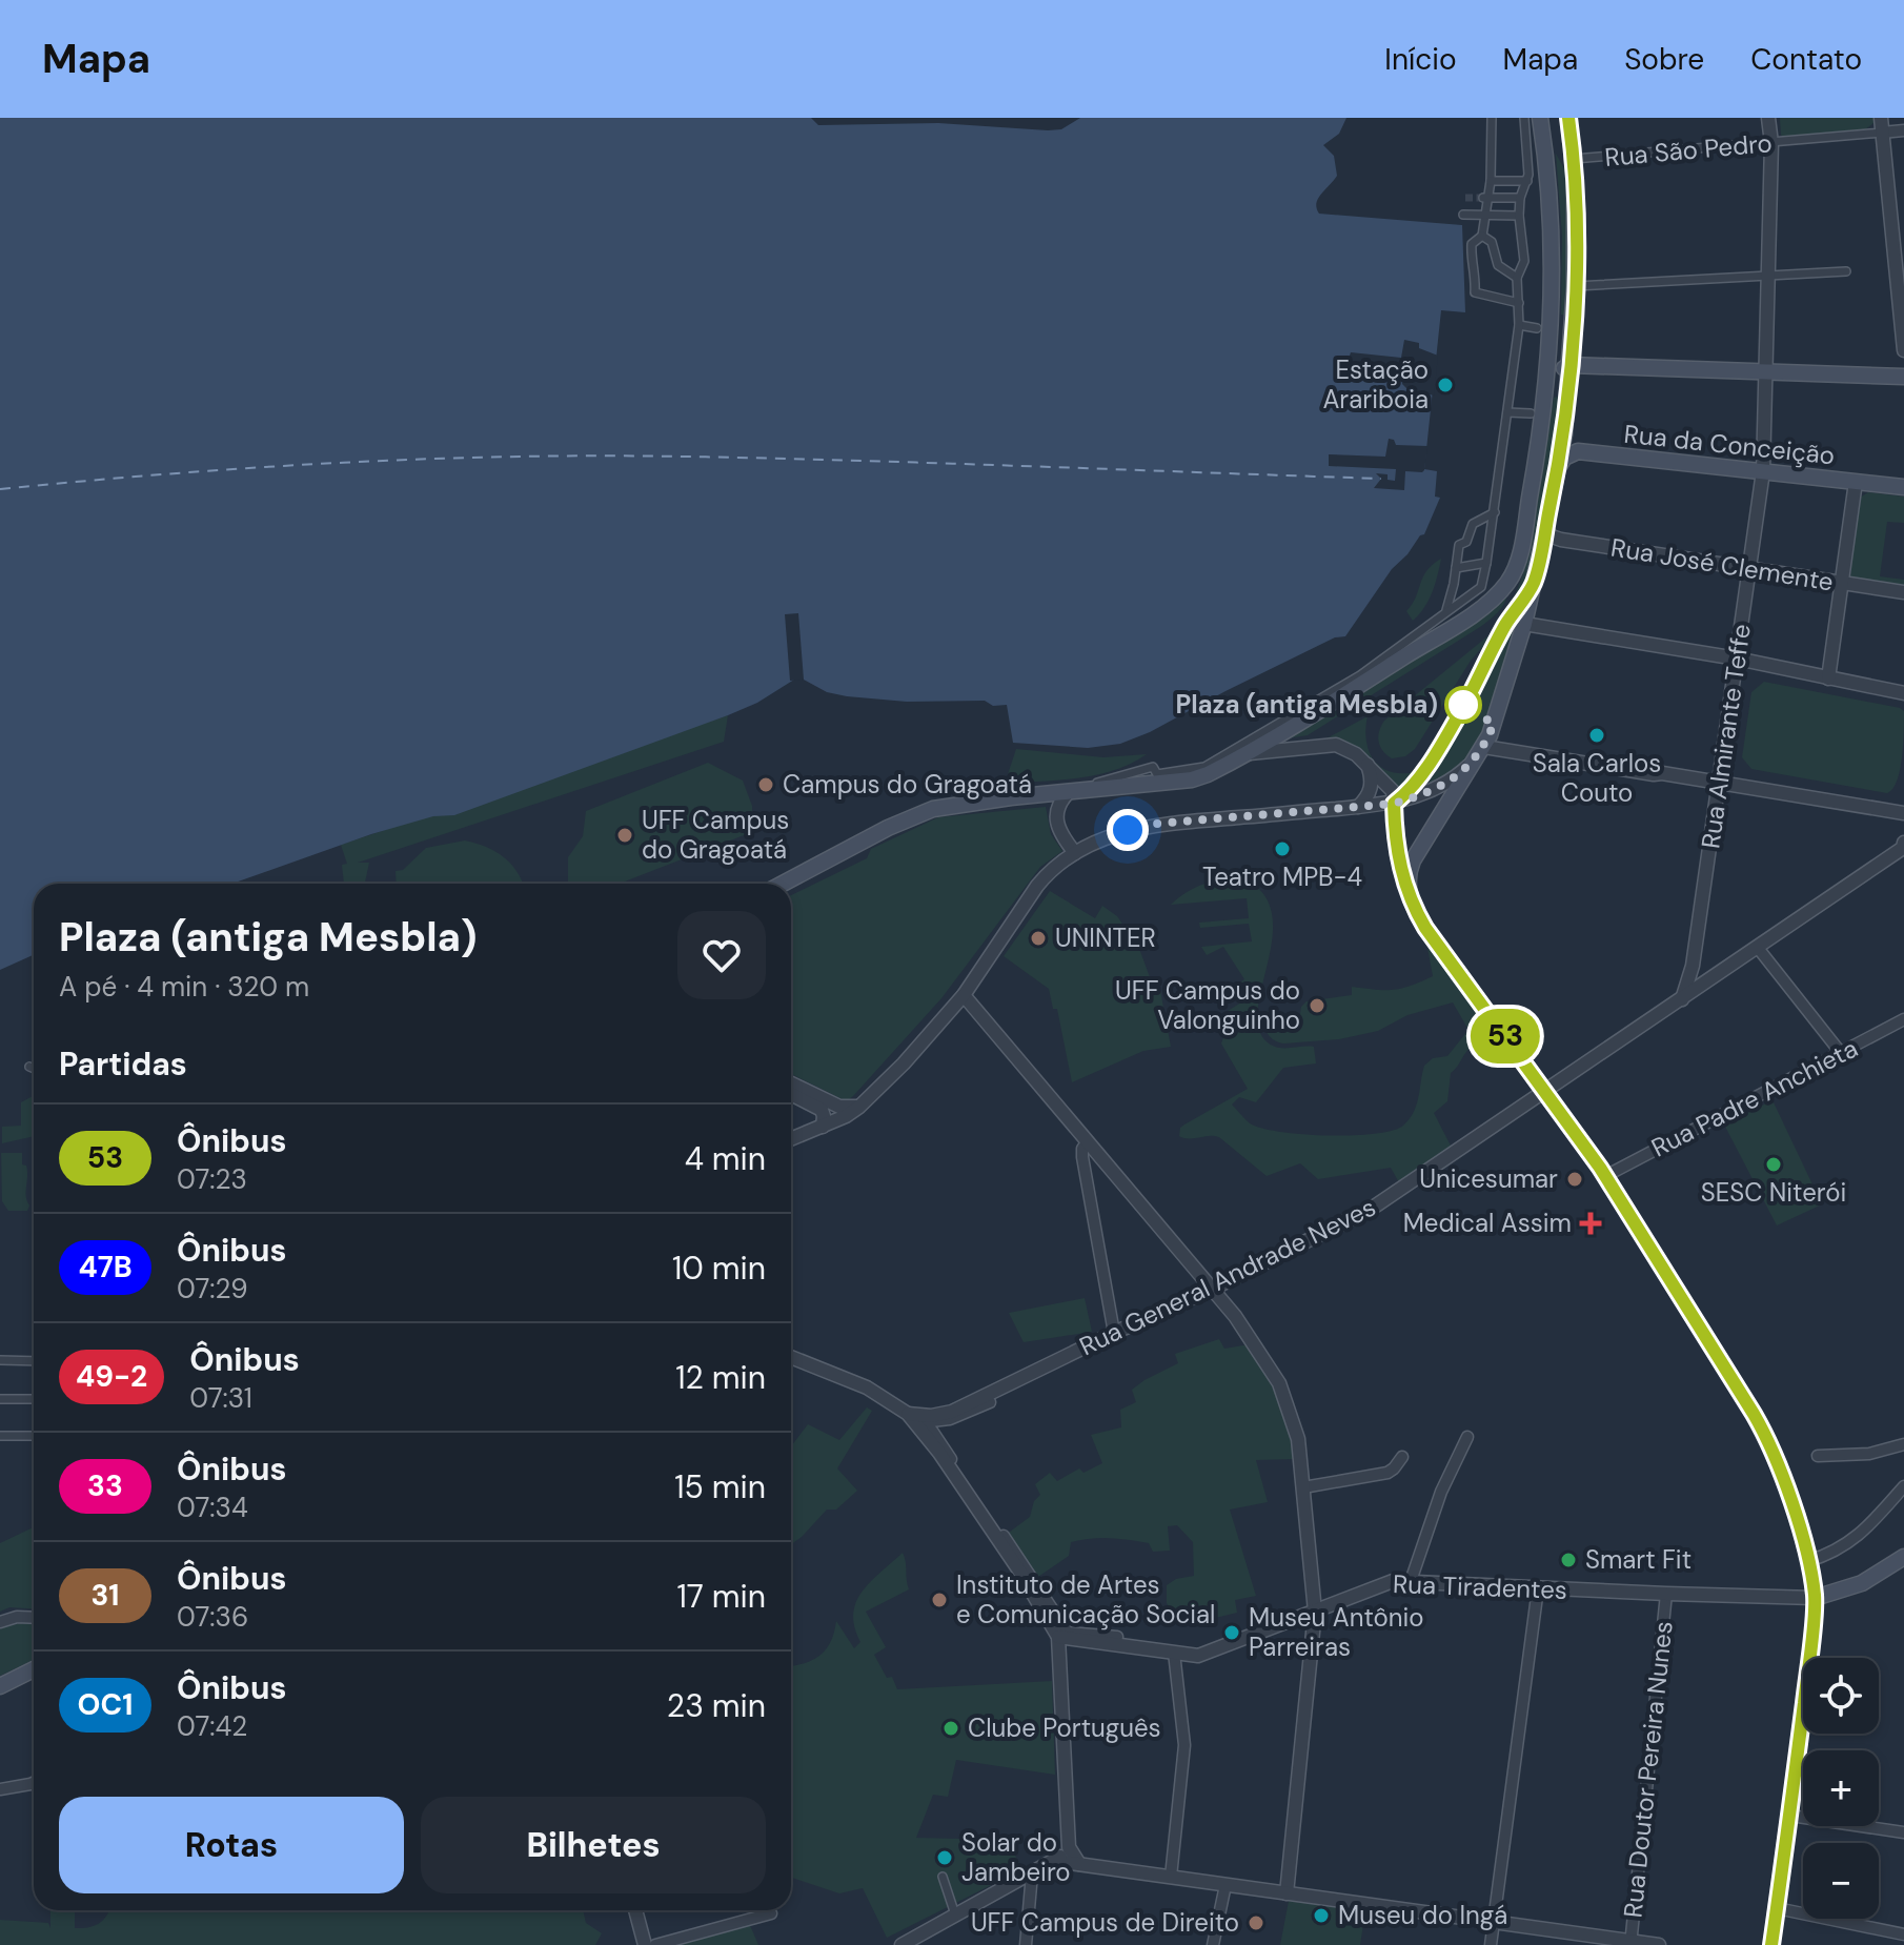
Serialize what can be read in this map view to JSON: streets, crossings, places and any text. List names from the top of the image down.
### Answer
{
  "streets": {
    "main road": ["Rua da Conceição"],
    "street": [
      "Rua São Pedro",
      "Rua José Clemente",
      "Rua Almirante Teffe",
      "Rua Padre Anchieta",
      "Rua General Andrade Neves",
      "Rua Tiradentes",
      "Rua Doutor Pereira Nunes"
    ]
  },
  "crossings": [
    ["Rua São Pedro", "Rua Almirante Teffe"],
    ["Rua da Conceição", "Rua Almirante Teffe"],
    ["Rua José Clemente", "Rua Almirante Teffe"],
    ["Rua Almirante Teffe", "Rua General Andrade Neves"],
    ["Rua Tiradentes", "Rua Doutor Pereira Nunes"]
  ],
  "places": {
    "other": [
      "Estação Arariboia",
      "Plaza (antiga Mesbla)",
      "Sala Carlos Couto",
      "Campus do Gragoatá",
      "UFF Campus do Gragoatá",
      "Teatro MPB-4",
      "UNINTER",
      "UFF Campus do Valonguinho",
      "SESC Niterói",
      "Unicesumar",
      "Smart Fit",
      "Instituto de Artes e Comunicação Social",
      "Museu Antônio Parreiras",
      "Clube Português",
      "Solar do Jambeiro",
      "Museu do Ingá",
      "UFF Campus de Direito"
    ],
    "health": ["Medical Assim"]
  },
  "lines": ["bus line 53"],
  "page": {
    "header": "Mapa",
    "nav": [
      "Início",
      "Mapa",
      "Sobre",
      "Contato"
    ],
    "on_map": "53",
    "heading": [
      ["Plaza (antiga Mesbla)", "A pé · 4 min · 320 m"],
      "Partidas"
    ],
    "list": [
      {
        "mark": "53",
        "name": "Ônibus",
        "note": "07:23",
        "value": "4 min"
      },
      {
        "mark": "47B",
        "name": "Ônibus",
        "note": "07:29",
        "value": "10 min"
      },
      {
        "mark": "49-2",
        "name": "Ônibus",
        "note": "07:31",
        "value": "12 min"
      },
      {
        "mark": "33",
        "name": "Ônibus",
        "note": "07:34",
        "value": "15 min"
      },
      {
        "mark": "31",
        "name": "Ônibus",
        "note": "07:36",
        "value": "17 min"
      },
      {
        "mark": "OC1",
        "name": "Ônibus",
        "note": "07:42",
        "value": "23 min"
      }
    ],
    "map_buttons": ["+", "−"],
    "buttons": ["Rotas", "Bilhetes"]
  }
}
